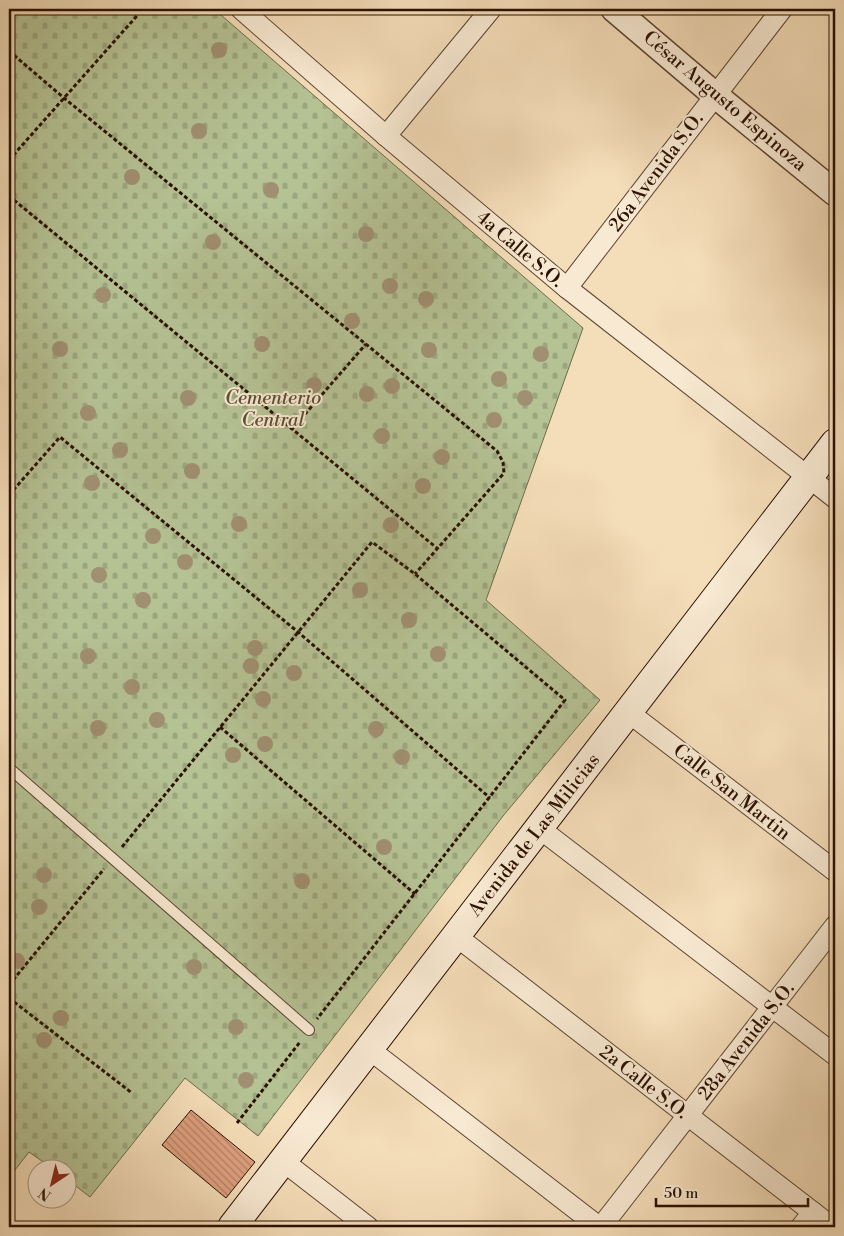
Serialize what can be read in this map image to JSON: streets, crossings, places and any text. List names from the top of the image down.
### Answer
{
  "streets": {
    "main road": ["Avenida de Las Milicias"],
    "street": [
      "César Augusto Espinoza",
      "26a Avenida S.O.",
      "4a Calle S.O.",
      "Calle San Martin",
      "28a Avenida S.O.",
      "2a Calle S.O."
    ]
  },
  "crossings": [
    ["César Augusto Espinoza", "26a Avenida S.O."],
    ["26a Avenida S.O.", "4a Calle S.O."],
    ["4a Calle S.O.", "Avenida de Las Milicias"],
    ["Calle San Martin", "Avenida de Las Milicias"],
    ["Avenida de Las Milicias", "2a Calle S.O."],
    ["28a Avenida S.O.", "2a Calle S.O."]
  ],
  "parks": ["Cementerio Central"],
  "scale_bar": "50 m",
  "north": "bottom left"
}
